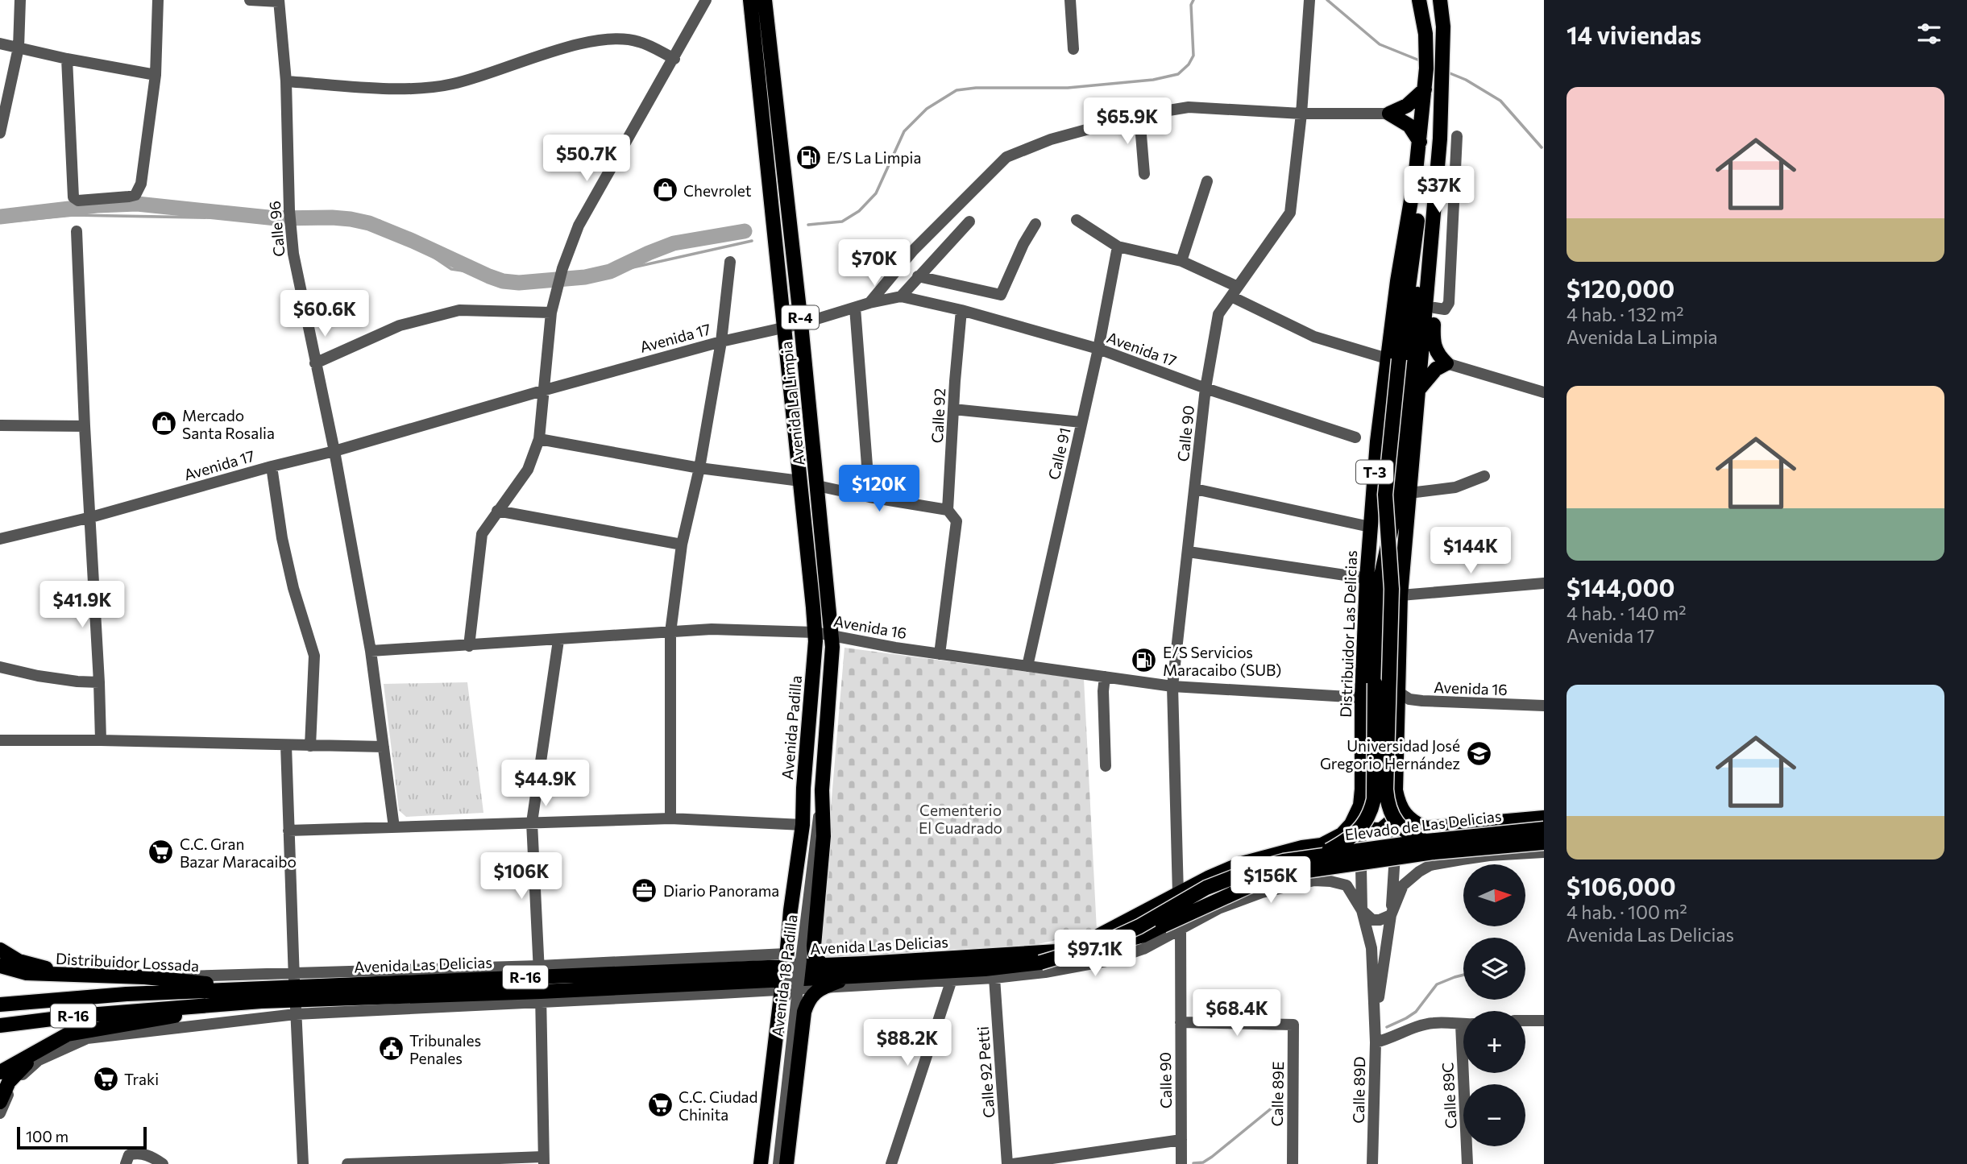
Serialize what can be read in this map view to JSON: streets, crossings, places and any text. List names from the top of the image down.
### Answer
{
  "streets": {
    "main road": [
      "R-4",
      "Avenida La Limpia",
      "T-3",
      "Distribuidor Las Delicias",
      "Avenida Padilla",
      "Elevado de Las Delicias",
      "Avenida Las Delicias",
      "Distribuidor Lossada",
      "R-16"
    ],
    "street": [
      "Calle 96",
      "Avenida 17",
      "Calle 92",
      "Calle 90",
      "Calle 91",
      "Avenida 16",
      "Avenida 18 Padilla",
      "Calle 92 Petti",
      "Calle 89D",
      "Calle 89E",
      "Calle 89C"
    ]
  },
  "crossings": [
    ["Calle 96", "Avenida 17"],
    ["Calle 96", "Avenida 16"],
    ["R-4", "Avenida La Limpia"],
    ["R-4", "Avenida 16"],
    ["R-4", "Avenida 18 Padilla"],
    ["Avenida 17", "Avenida La Limpia"],
    ["Avenida 17", "Calle 92"],
    ["Avenida 17", "Calle 90"],
    ["Avenida 17", "Calle 91"],
    ["Avenida La Limpia", "Avenida 16"],
    ["Avenida La Limpia", "Avenida Padilla"],
    ["Calle 92", "Avenida 16"],
    ["Calle 90", "Avenida 16"],
    ["Calle 90", "Distribuidor Las Delicias"],
    ["Calle 90", "Calle 89E"],
    ["Calle 91", "Avenida 16"],
    ["T-3", "Avenida 16"],
    ["T-3", "Distribuidor Las Delicias"],
    ["Avenida 16", "Distribuidor Las Delicias"],
    ["Avenida 16", "Avenida Padilla"],
    ["Distribuidor Las Delicias", "Elevado de Las Delicias"],
    ["Distribuidor Las Delicias", "Avenida Las Delicias"],
    ["Avenida Padilla", "Avenida Las Delicias"],
    ["Avenida Padilla", "Avenida 18 Padilla"],
    ["Elevado de Las Delicias", "Avenida Las Delicias"],
    ["Avenida Las Delicias", "Distribuidor Lossada"]
  ],
  "parks": ["Cementerio El Cuadrado"],
  "places": {
    "fuel station": ["E/S La Limpia", "E/S Servicios Maracaibo (SUB)"],
    "shop": ["Chevrolet", "Mercado Santa Rosalia"],
    "school or university": ["Universidad José Gregorio Hernández"],
    "supermarket": ["C.C. Gran Bazar Maracaibo", "Traki", "C.C. Ciudad Chinita"],
    "office": ["Diario Panorama"],
    "public building": ["Tribunales Penales"]
  },
  "scale_bar": "100 m",
  "north": "right",
  "page": {
    "heading": "14 viviendas",
    "list": [
      {
        "name": "$120,000",
        "note": "4 hab. · 132 m² · Avenida La Limpia"
      },
      {
        "name": "$144,000",
        "note": "4 hab. · 140 m² · Avenida 17"
      },
      {
        "name": "$106,000",
        "note": "4 hab. · 100 m² · Avenida Las Delicias"
      }
    ],
    "price": [
      "$65.9K",
      "$50.7K",
      "$37K",
      "$70K",
      "$60.6K",
      "$120K",
      "$144K",
      "$41.9K",
      "$44.9K",
      "$106K",
      "$156K",
      "$97.1K",
      "$68.4K",
      "$88.2K"
    ],
    "map_buttons": ["+", "−"],
    "scale": "100 m"
  }
}
